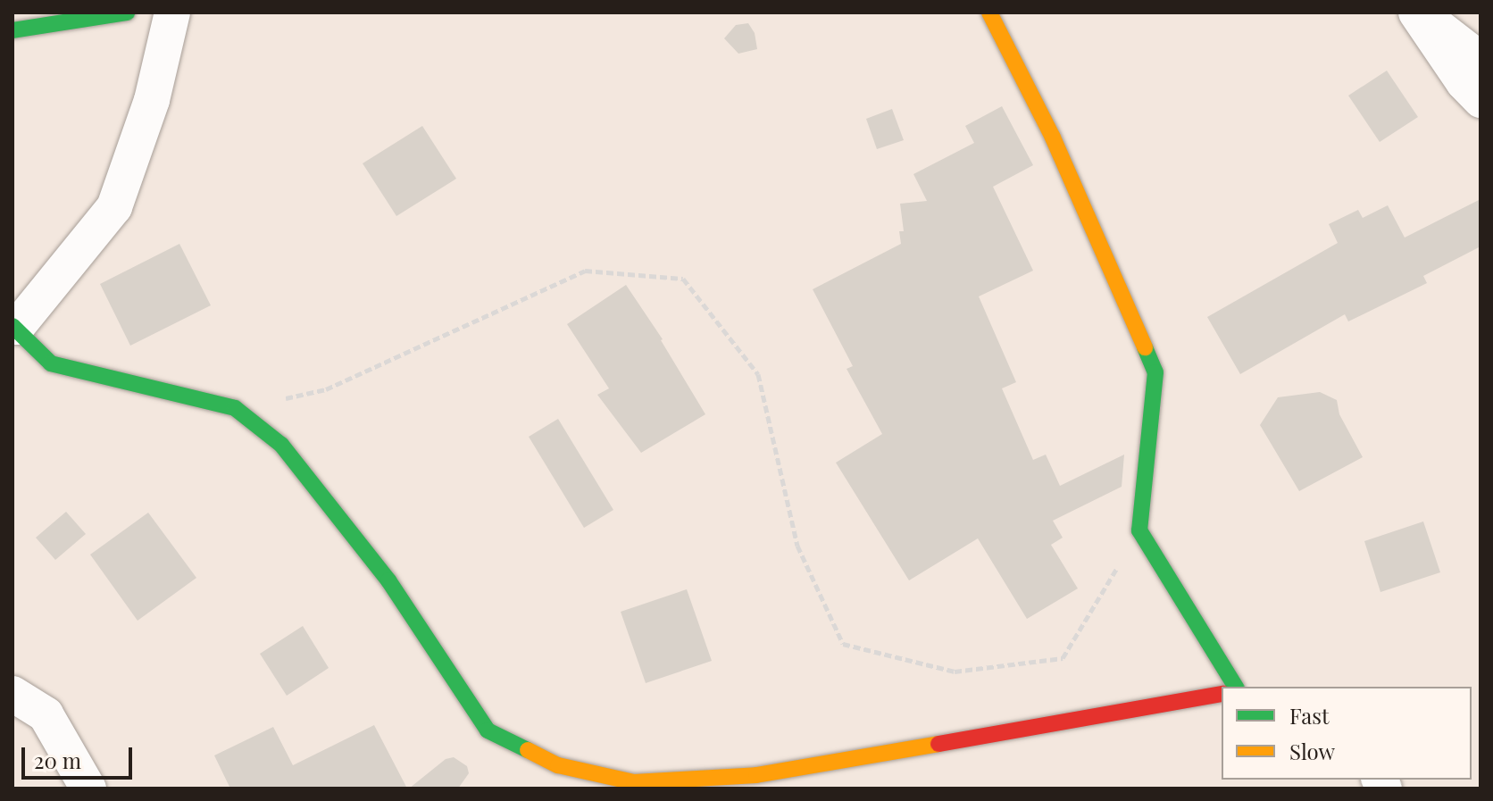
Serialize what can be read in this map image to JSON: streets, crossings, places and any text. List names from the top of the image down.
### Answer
{
  "legend": ["Fast", "Slow"],
  "scale_bar": "20 m"
}
